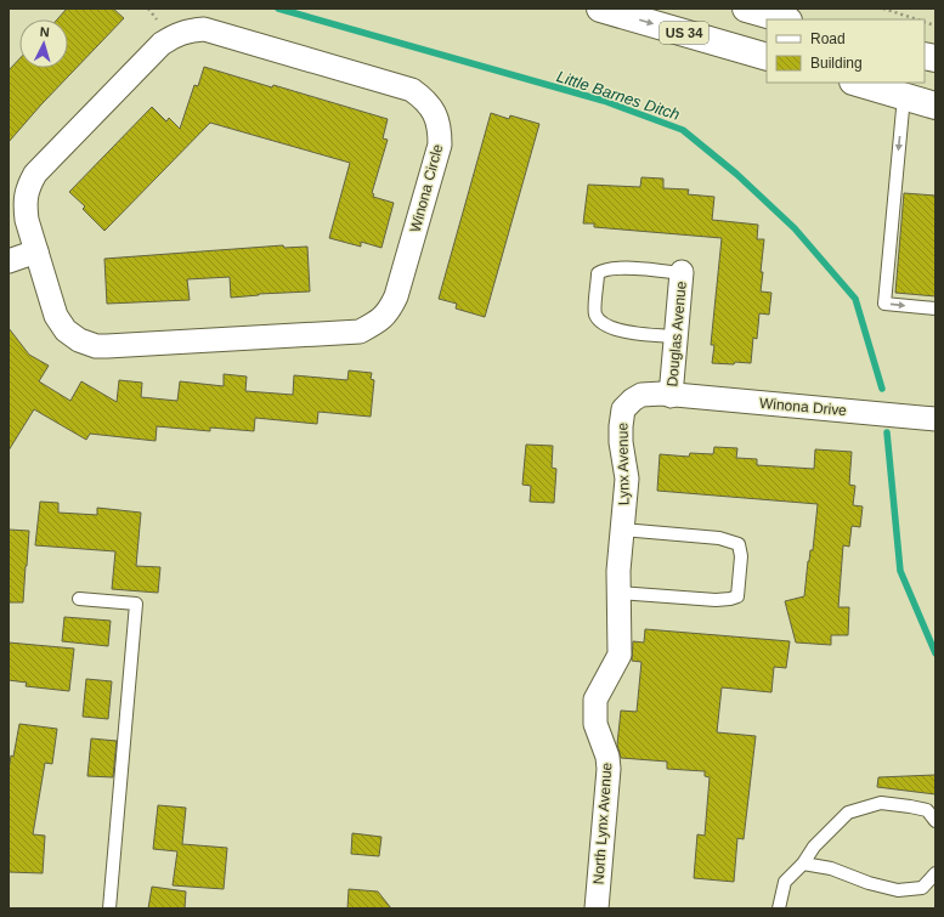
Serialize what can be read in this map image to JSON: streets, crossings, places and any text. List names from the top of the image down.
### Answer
{
  "streets": {
    "highway": ["US 34"],
    "street": [
      "Winona Circle",
      "Douglas Avenue",
      "Winona Drive",
      "Lynx Avenue",
      "North Lynx Avenue"
    ]
  },
  "crossings": [
    ["Douglas Avenue", "Winona Drive"],
    ["Douglas Avenue", "Lynx Avenue"],
    ["Winona Drive", "Lynx Avenue"],
    ["Lynx Avenue", "North Lynx Avenue"]
  ],
  "water": ["Little Barnes Ditch"],
  "legend": ["Road", "Building"],
  "north": "top"
}
